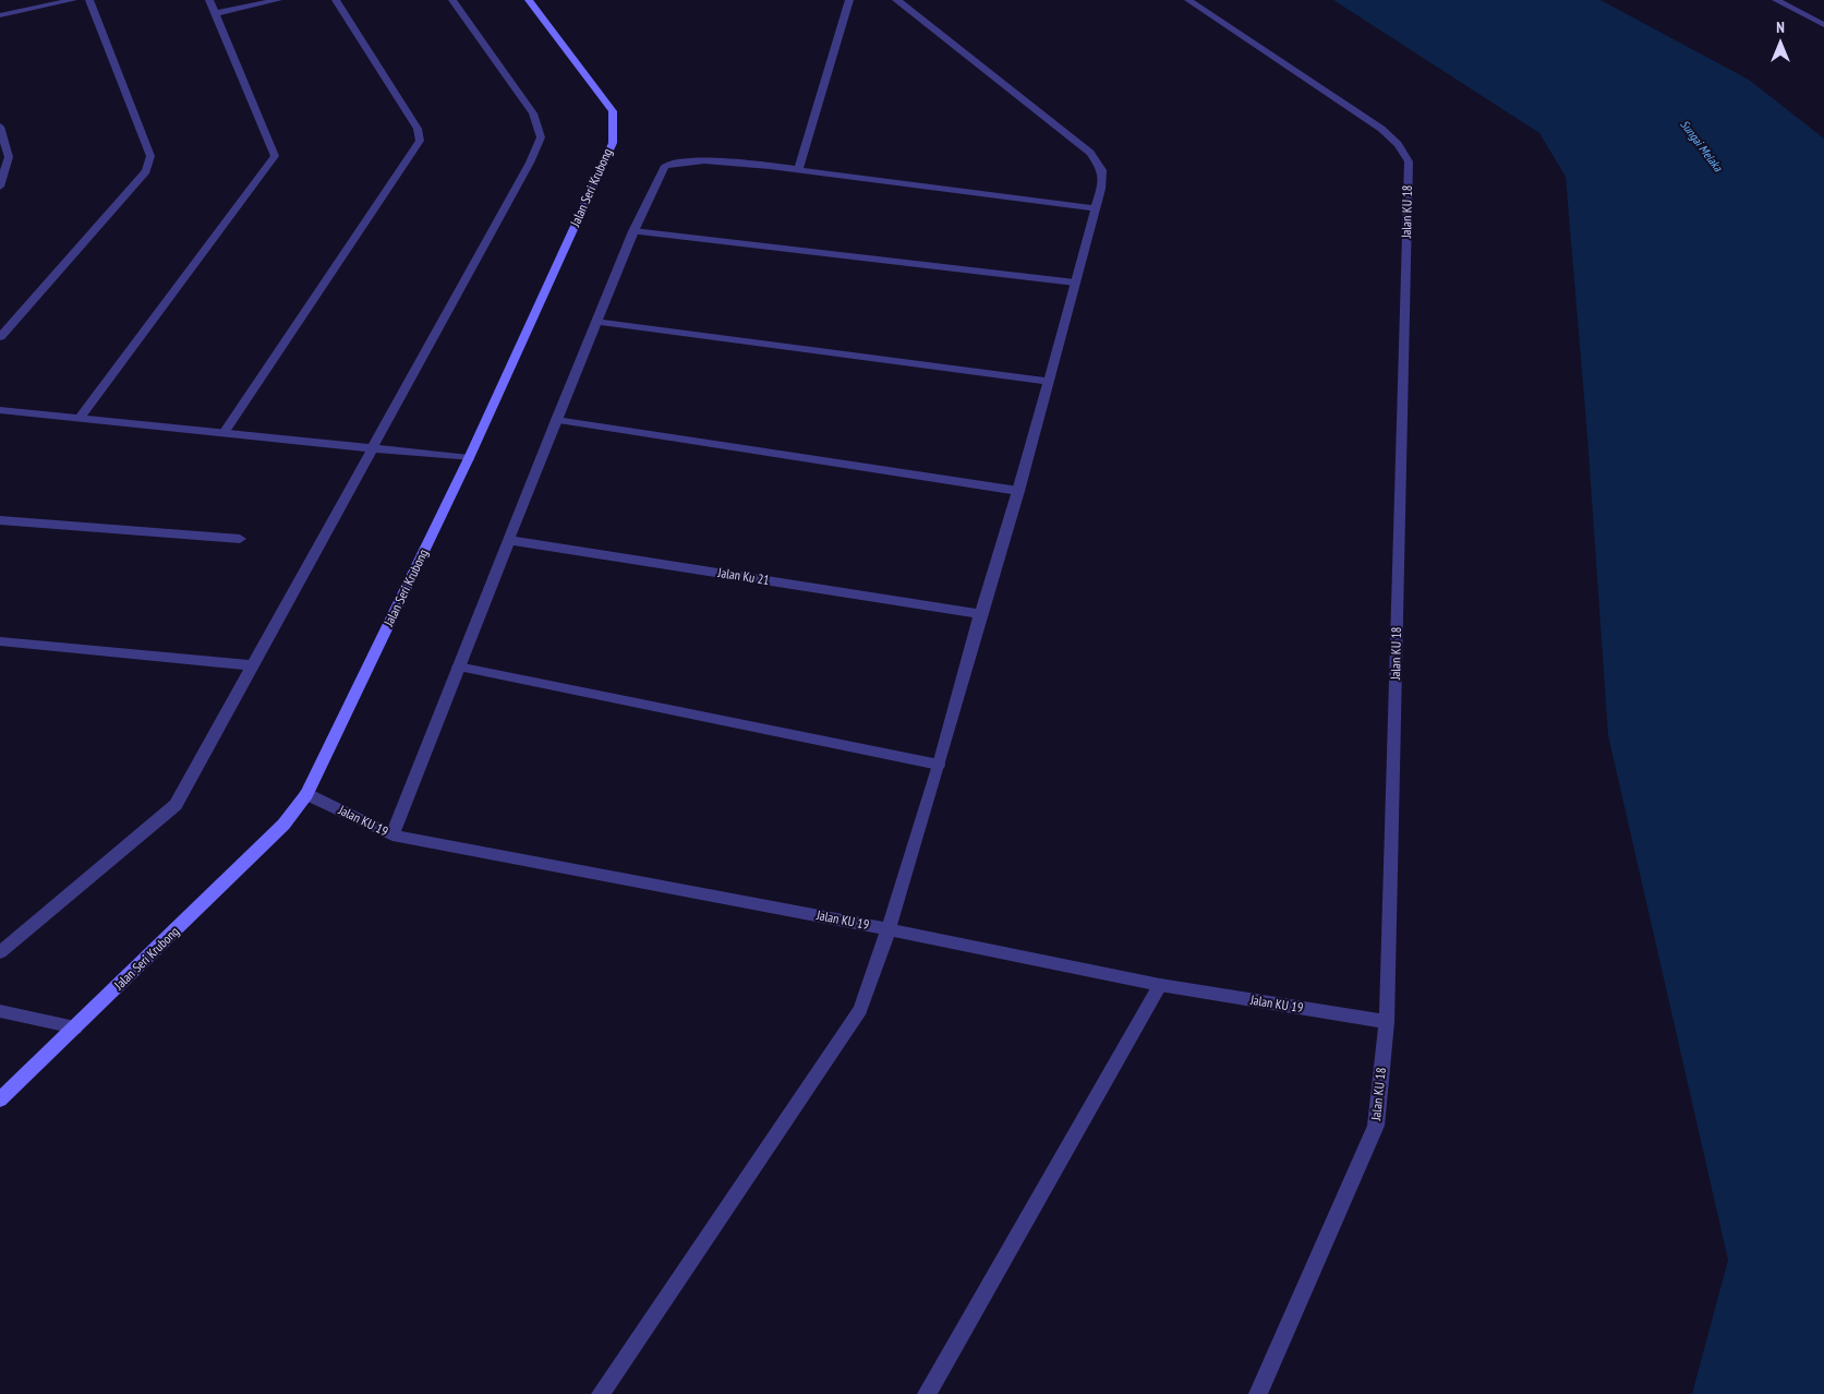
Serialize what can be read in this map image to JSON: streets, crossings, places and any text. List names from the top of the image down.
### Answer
{
  "streets": {
    "street": [
      "Jalan Seri Krubong",
      "Jalan KU 18",
      "Jalan Ku 21",
      "Jalan KU 19"
    ]
  },
  "crossings": [
    ["Jalan Seri Krubong", "Jalan KU 19"],
    ["Jalan KU 18", "Jalan KU 19"]
  ],
  "water": ["Sungai Melaka"],
  "north": "top"
}
